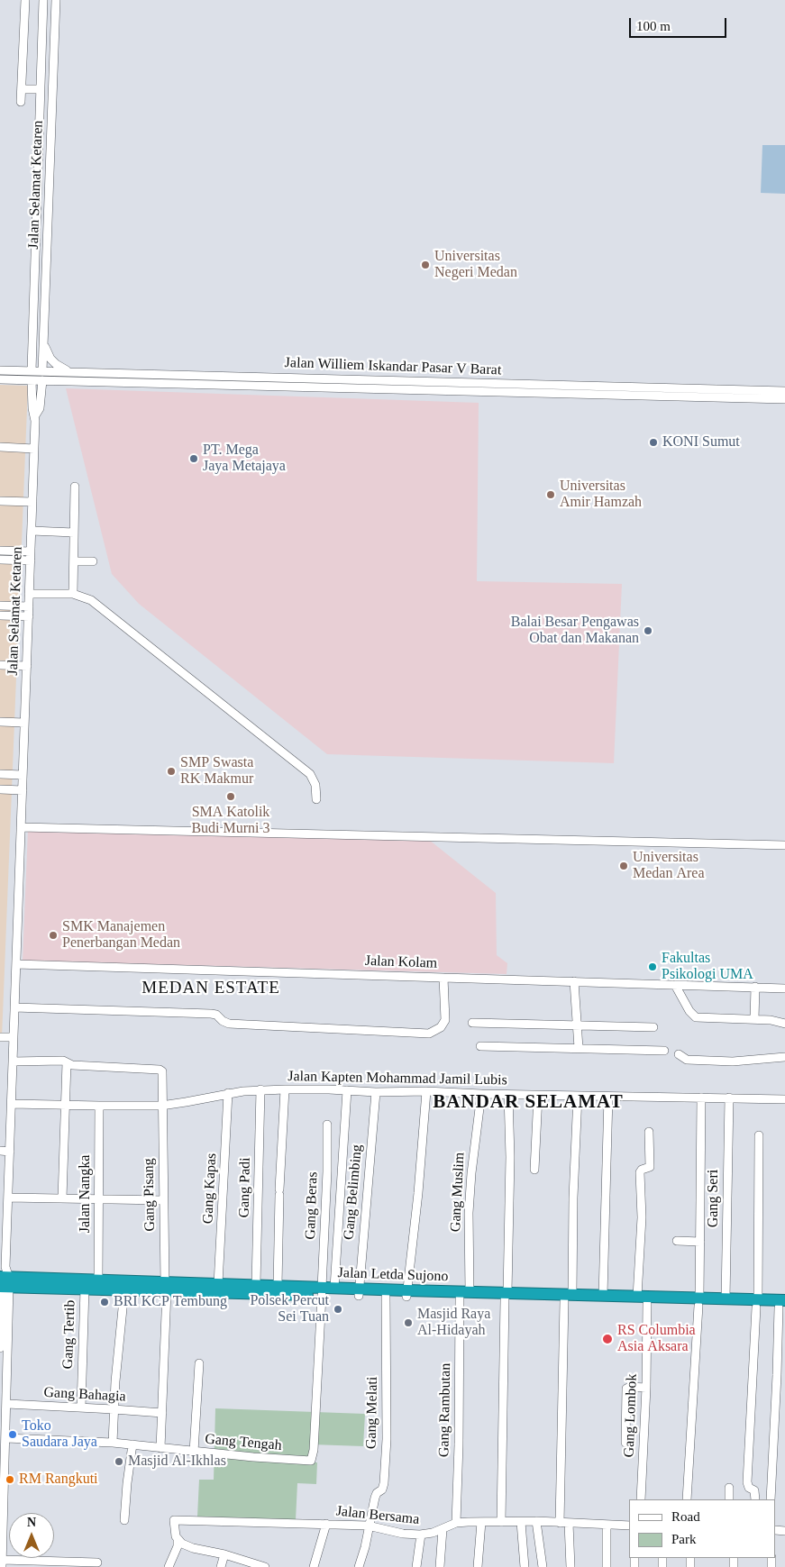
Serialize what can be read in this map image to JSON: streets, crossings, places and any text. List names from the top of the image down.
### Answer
{
  "streets": {
    "highway": ["Jalan Letda Sujono"],
    "street": [
      "Jalan Selamat Ketaren",
      "Jalan Williem Iskandar Pasar V Barat",
      "Jalan Kolam",
      "Jalan Kapten Mohammad Jamil Lubis",
      "Gang Padi",
      "Gang Kapas",
      "Gang Belimbing",
      "Gang Muslim",
      "Jalan Nangka",
      "Gang Pisang",
      "Gang Seri",
      "Gang Beras",
      "Gang Tertib",
      "Gang Bahagia",
      "Gang Rambutan",
      "Gang Melati",
      "Gang Lombok",
      "Gang Tengah",
      "Jalan Bersama"
    ]
  },
  "crossings": [
    ["Jalan Selamat Ketaren", "Jalan Williem Iskandar Pasar V Barat"],
    ["Jalan Selamat Ketaren", "Jalan Kolam"],
    ["Jalan Selamat Ketaren", "Jalan Kapten Mohammad Jamil Lubis"],
    ["Jalan Selamat Ketaren", "Jalan Letda Sujono"],
    ["Jalan Kapten Mohammad Jamil Lubis", "Gang Padi"],
    ["Jalan Kapten Mohammad Jamil Lubis", "Gang Kapas"],
    ["Jalan Kapten Mohammad Jamil Lubis", "Gang Belimbing"],
    ["Jalan Kapten Mohammad Jamil Lubis", "Gang Muslim"],
    ["Jalan Kapten Mohammad Jamil Lubis", "Jalan Nangka"],
    ["Jalan Kapten Mohammad Jamil Lubis", "Gang Pisang"],
    ["Jalan Kapten Mohammad Jamil Lubis", "Gang Seri"],
    ["Gang Padi", "Jalan Letda Sujono"],
    ["Gang Kapas", "Jalan Letda Sujono"],
    ["Gang Belimbing", "Jalan Letda Sujono"],
    ["Gang Muslim", "Jalan Letda Sujono"],
    ["Gang Muslim", "Gang Rambutan"],
    ["Jalan Nangka", "Jalan Letda Sujono"],
    ["Gang Pisang", "Jalan Letda Sujono"],
    ["Gang Pisang", "Gang Bahagia"],
    ["Gang Pisang", "Gang Tengah"],
    ["Gang Seri", "Jalan Letda Sujono"],
    ["Gang Beras", "Jalan Letda Sujono"],
    ["Gang Beras", "Gang Tengah"],
    ["Jalan Letda Sujono", "Gang Tertib"],
    ["Jalan Letda Sujono", "Gang Rambutan"],
    ["Jalan Letda Sujono", "Gang Melati"],
    ["Jalan Letda Sujono", "Gang Lombok"],
    ["Jalan Letda Sujono", "Gang Tengah"],
    ["Gang Tertib", "Gang Bahagia"],
    ["Gang Rambutan", "Jalan Bersama"],
    ["Gang Melati", "Jalan Bersama"]
  ],
  "districts": ["MEDAN ESTATE", "BANDAR SELAMAT"],
  "places": [
    "Universitas Negeri Medan",
    "KONI Sumut",
    "PT. Mega Jaya Metajaya",
    "Universitas Amir Hamzah",
    "Balai Besar Pengawas Obat dan Makanan",
    "SMP Swasta RK Makmur",
    "SMA Katolik Budi Murni 3",
    "Universitas Medan Area",
    "SMK Manajemen Penerbangan Medan",
    "Fakultas Psikologi UMA",
    "BRI KCP Tembung",
    "Polsek Percut Sei Tuan",
    "Masjid Raya Al-Hidayah",
    "RS Columbia Asia Aksara",
    "Toko Saudara Jaya",
    "Masjid Al-Ikhlas",
    "RM Rangkuti"
  ],
  "legend": ["Road", "Park"],
  "scale_bar": "100 m",
  "north": "top"
}
